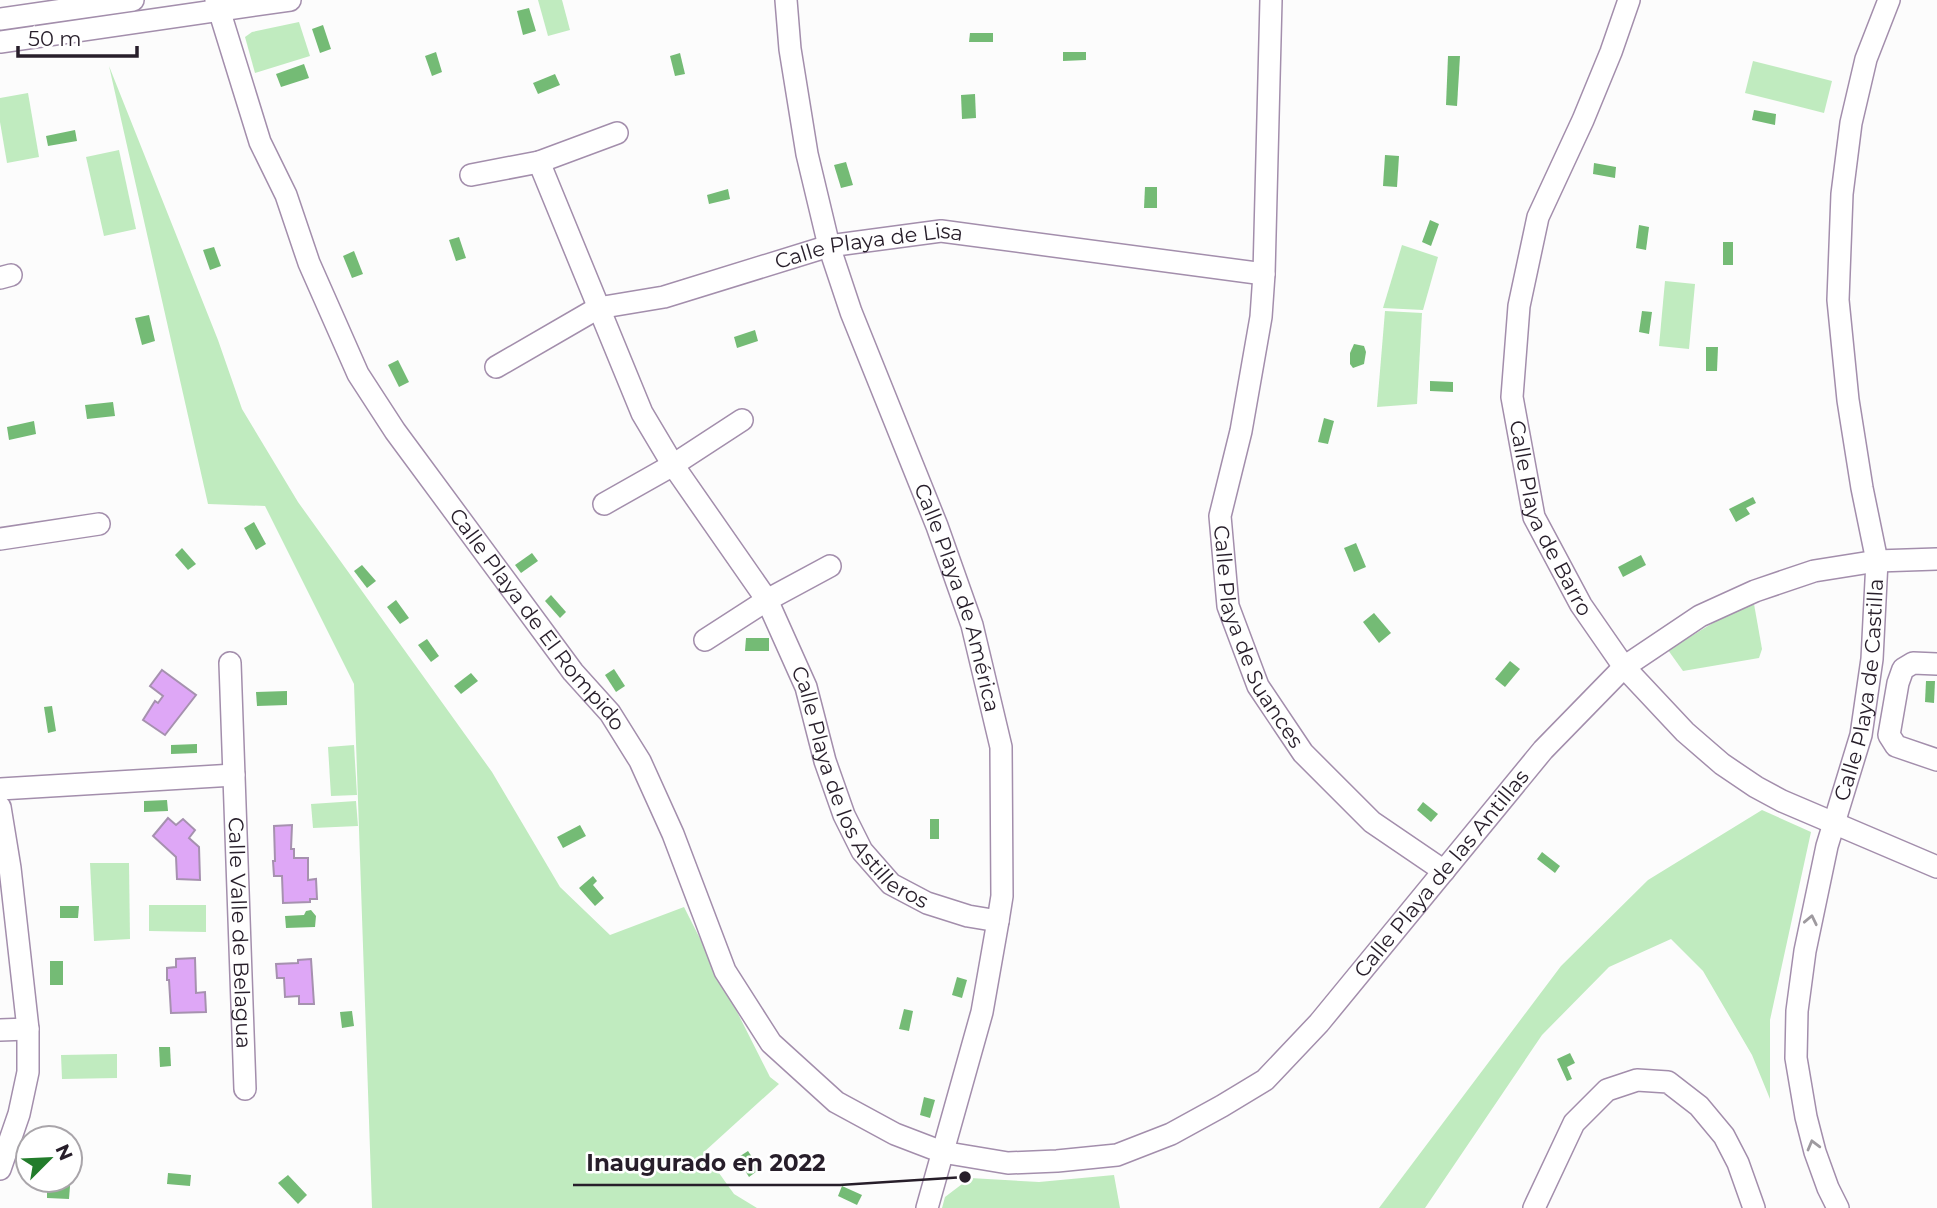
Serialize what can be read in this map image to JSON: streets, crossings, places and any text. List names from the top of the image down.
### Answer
{
  "streets": {
    "street": [
      "Calle Playa de Lisa",
      "Calle Playa de Barro",
      "Calle Playa de América",
      "Calle Playa de El Rompido",
      "Calle Playa de Suances",
      "Calle Playa de Castilla",
      "Calle Playa de los Astilleros",
      "Calle Playa de las Antillas",
      "Calle Valle de Belagua"
    ]
  },
  "crossings": [
    ["Calle Playa de Lisa", "Calle Playa de América"],
    ["Calle Playa de Lisa", "Calle Playa de Suances"],
    ["Calle Playa de Lisa", "Calle Playa de los Astilleros"],
    ["Calle Playa de Barro", "Calle Playa de Castilla"],
    ["Calle Playa de Barro", "Calle Playa de las Antillas"],
    ["Calle Playa de América", "Calle Playa de El Rompido"],
    ["Calle Playa de América", "Calle Playa de los Astilleros"],
    ["Calle Playa de América", "Calle Playa de las Antillas"],
    ["Calle Playa de El Rompido", "Calle Playa de las Antillas"],
    ["Calle Playa de Suances", "Calle Playa de las Antillas"],
    ["Calle Playa de Castilla", "Calle Playa de las Antillas"]
  ],
  "places": ["Inaugurado en 2022"],
  "scale_bar": "50 m",
  "north": "top right"
}
